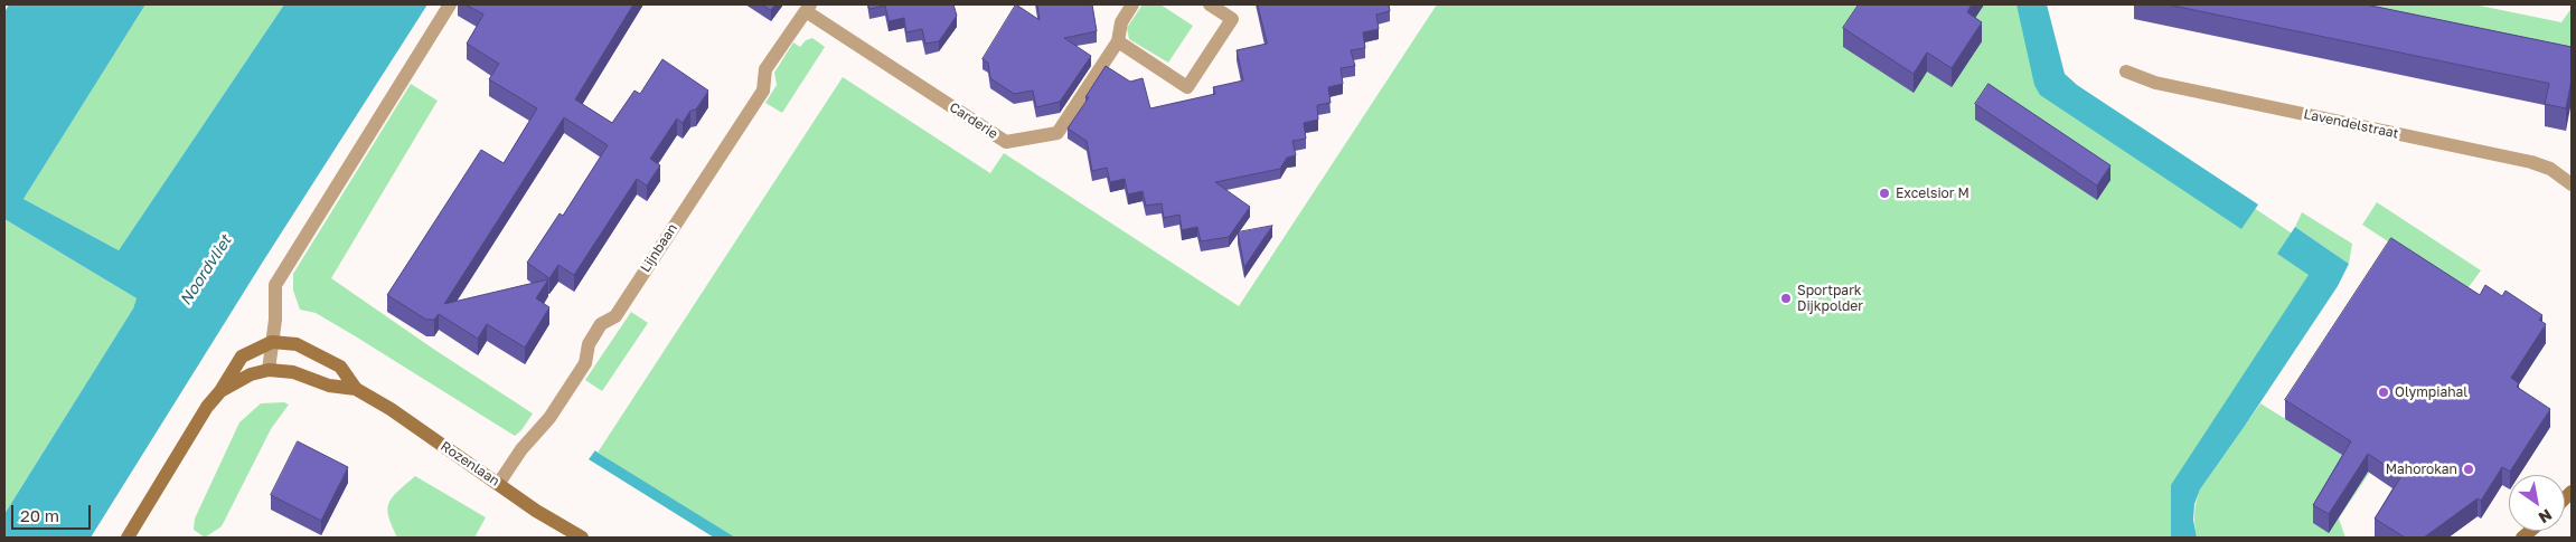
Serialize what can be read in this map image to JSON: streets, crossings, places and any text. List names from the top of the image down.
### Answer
{
  "streets": {
    "street": [
      "Carderie",
      "Lavendelstraat",
      "Lijnbaan",
      "Rozenlaan"
    ]
  },
  "crossings": [
    ["Carderie", "Lijnbaan"],
    ["Lijnbaan", "Rozenlaan"]
  ],
  "water": ["Noordvliet"],
  "places": [
    "Excelsior M",
    "Sportpark Dijkpolder",
    "Olympiahal",
    "Mahorokan"
  ],
  "scale_bar": "20 m",
  "north": "bottom right"
}
